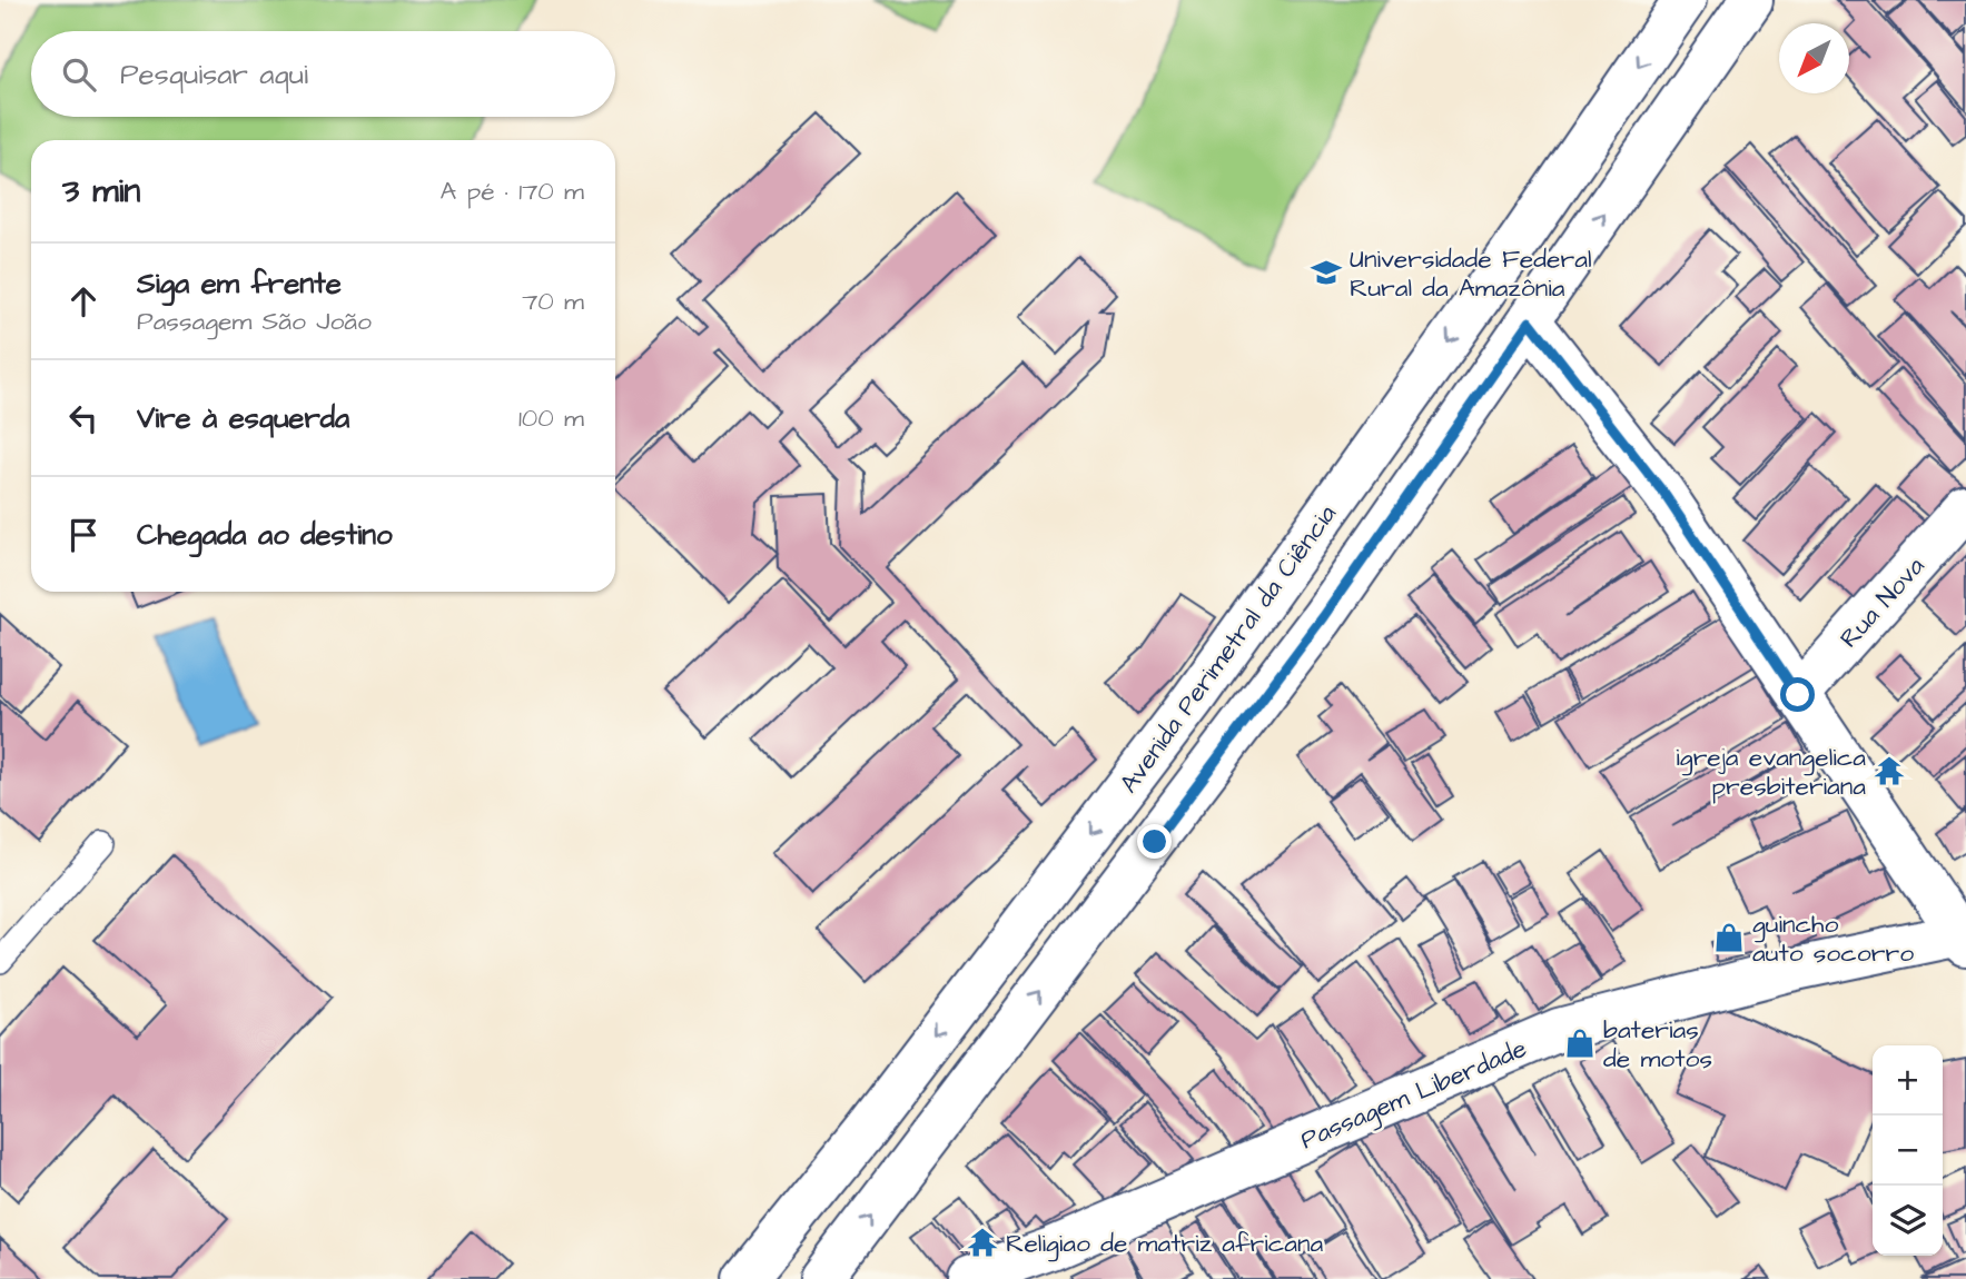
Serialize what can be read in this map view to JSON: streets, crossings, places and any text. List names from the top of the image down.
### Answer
{
  "streets": {
    "main road": ["Rua Nova", "Avenida Perimetral da Ciência", "Passagem Liberdade"]
  },
  "places": {
    "school or university": ["Universidade Federal Rural da Amazônia"],
    "temple": ["igreja evangelica presbiteriana", "Religiao de matriz africana"],
    "shop": ["guincho auto socorro", "baterias de motos"]
  },
  "north": "bottom left",
  "page": {
    "search": "Pesquisar aqui",
    "heading": ["3 min", "A pé · 170 m"],
    "list": [
      ["Siga em frente", "Passagem São João", "70 m"],
      ["Vire à esquerda", "100 m"],
      "Chegada ao destino"
    ],
    "map_buttons": ["+", "−"]
  }
}
